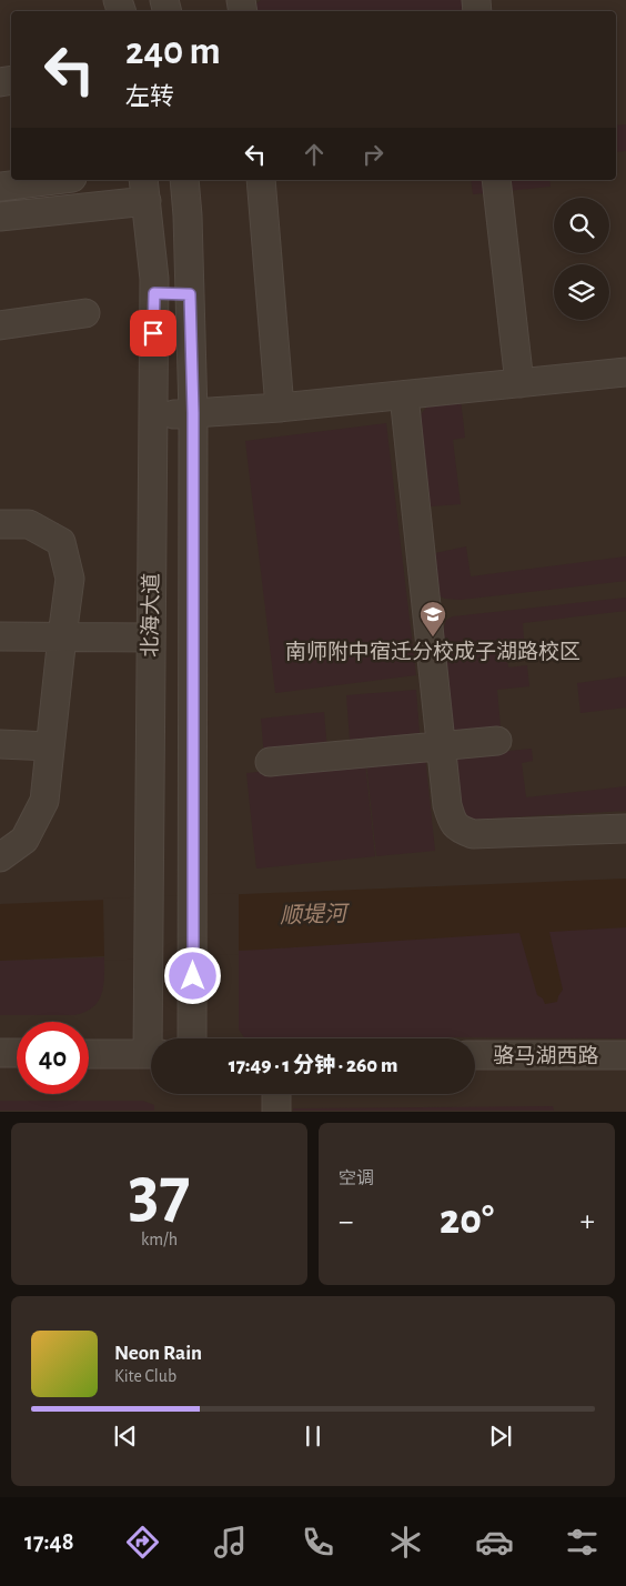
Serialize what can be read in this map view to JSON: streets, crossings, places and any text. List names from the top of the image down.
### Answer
{
  "streets": {
    "street": ["北海大道", "骆马湖西路"]
  },
  "water": ["顺堤河"],
  "places": {
    "school or university": ["南师附中宿迁分校成子湖路校区"]
  },
  "page": {
    "turn": ["240 m", "左转"],
    "limit": "40",
    "trip": "17:49 · 1 分钟 · 260 m",
    "tile": [
      ["37", "km/h"],
      "空调"
    ],
    "heat": ["−", "20°", "+"],
    "song": ["Neon Rain", "Kite Club"],
    "tabs": "17:48"
  }
}
